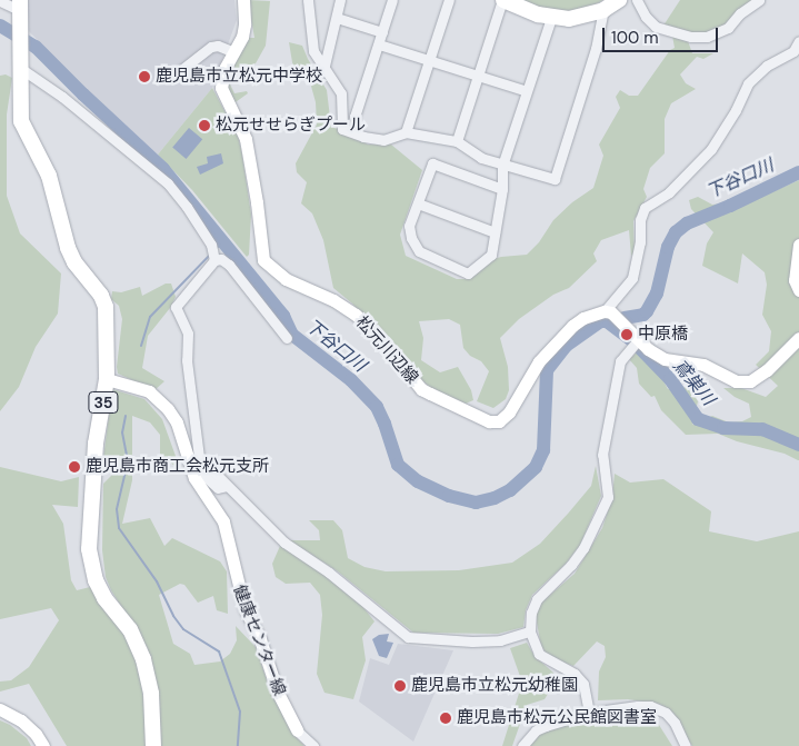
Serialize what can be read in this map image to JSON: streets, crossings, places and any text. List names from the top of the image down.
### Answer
{
  "streets": {
    "main road": ["松元川辺線", "35", "健康センター線"]
  },
  "crossings": [
    ["35", "健康センター線"]
  ],
  "water": ["下谷口川", "鳶巣川"],
  "places": [
    "鹿児島市立松元中学校",
    "松元せせらぎプール",
    "中原橋",
    "鹿児島市商工会松元支所",
    "鹿児島市立松元幼稚園",
    "鹿児島市松元公民館図書室"
  ],
  "scale_bar": "100 m"
}
